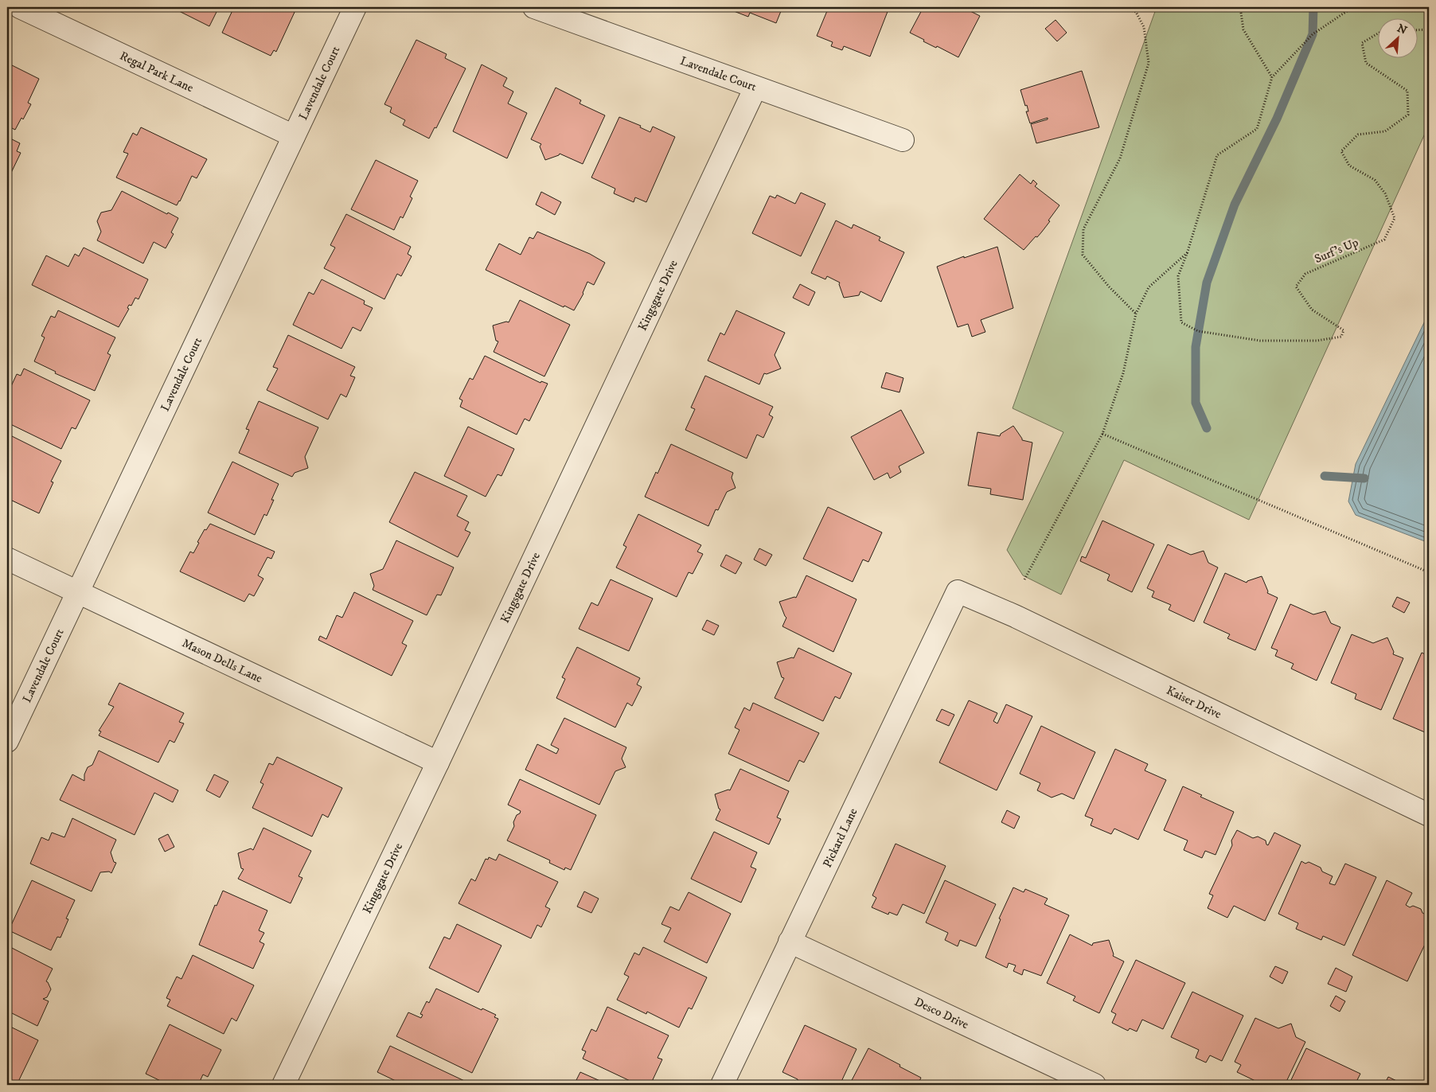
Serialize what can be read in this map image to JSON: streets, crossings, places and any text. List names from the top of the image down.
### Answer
{
  "streets": {
    "street": [
      "Regal Park Lane",
      "Lavendale Court",
      "Kingsgate Drive",
      "Mason Dells Lane",
      "Kaiser Drive",
      "Pickard Lane",
      "Desco Drive"
    ],
    "path": ["Surf's Up"]
  },
  "crossings": [
    ["Regal Park Lane", "Lavendale Court"],
    ["Lavendale Court", "Kingsgate Drive"],
    ["Lavendale Court", "Mason Dells Lane"],
    ["Kingsgate Drive", "Mason Dells Lane"],
    ["Kaiser Drive", "Pickard Lane"],
    ["Pickard Lane", "Desco Drive"]
  ],
  "north": "top right"
}
